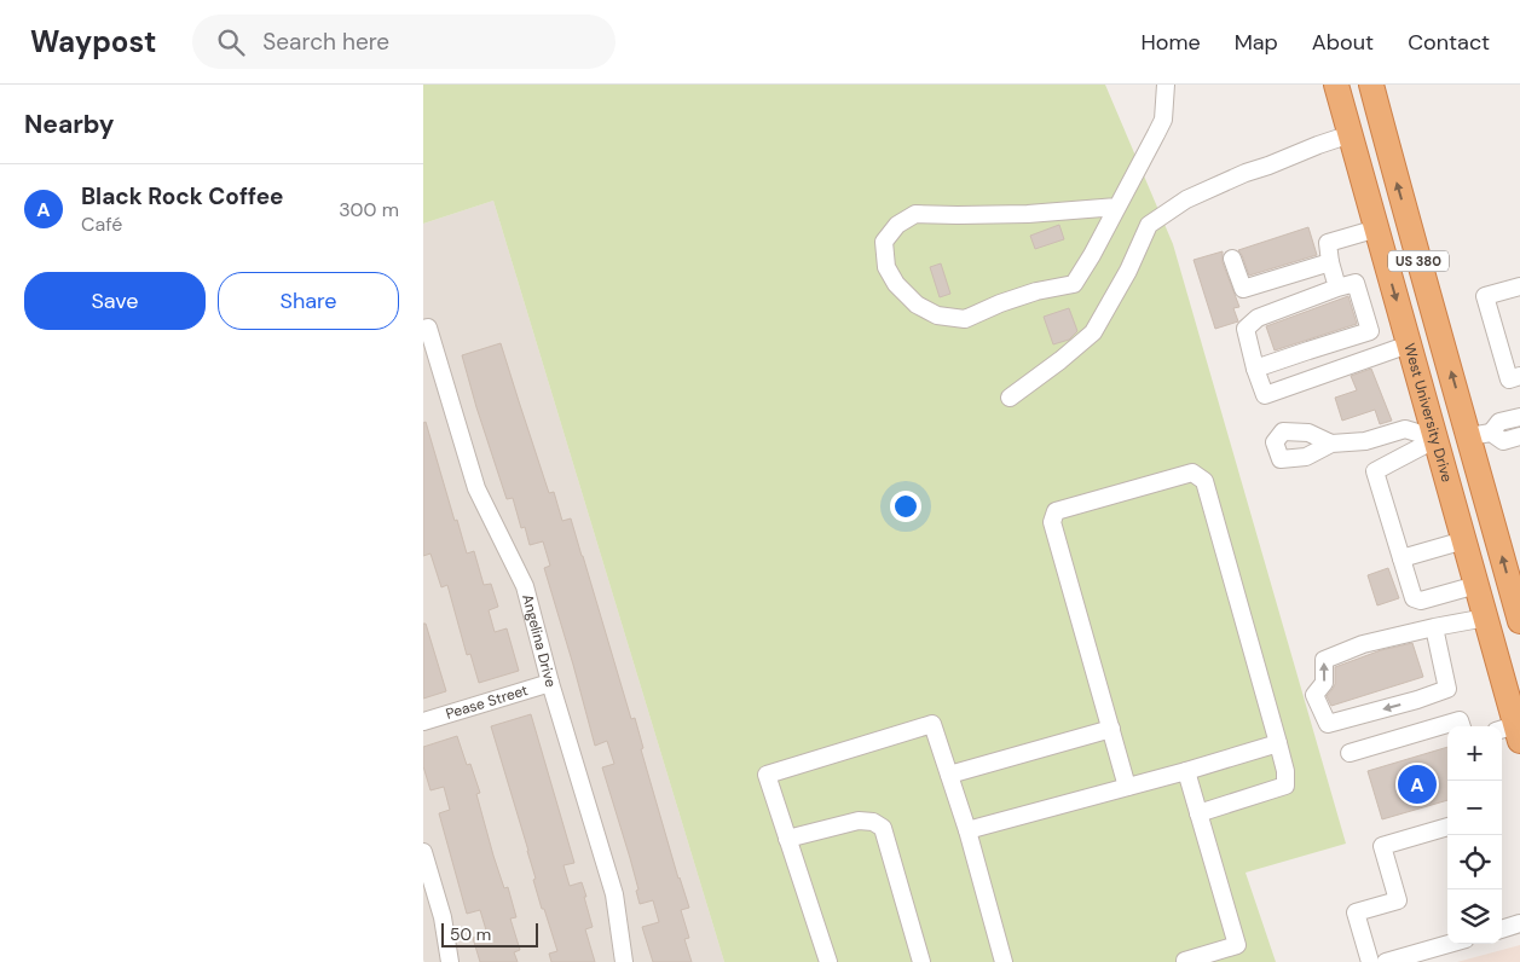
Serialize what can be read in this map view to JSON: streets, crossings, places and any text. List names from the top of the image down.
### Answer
{
  "streets": {
    "highway": ["US 380", "West University Drive"],
    "street": ["Angelina Drive", "Pease Street"]
  },
  "crossings": [
    ["Angelina Drive", "Pease Street"]
  ],
  "scale_bar": "50 m",
  "page": {
    "header": "Waypost",
    "search": "Search here",
    "nav": [
      "Home",
      "Map",
      "About",
      "Contact"
    ],
    "heading": "Nearby",
    "list": [
      {
        "mark": "A",
        "name": "Black Rock Coffee",
        "note": "Café",
        "value": "300 m"
      }
    ],
    "buttons": ["Save", "Share"],
    "map_buttons": ["+", "−"],
    "pins": "A",
    "scale": "50 m"
  }
}
